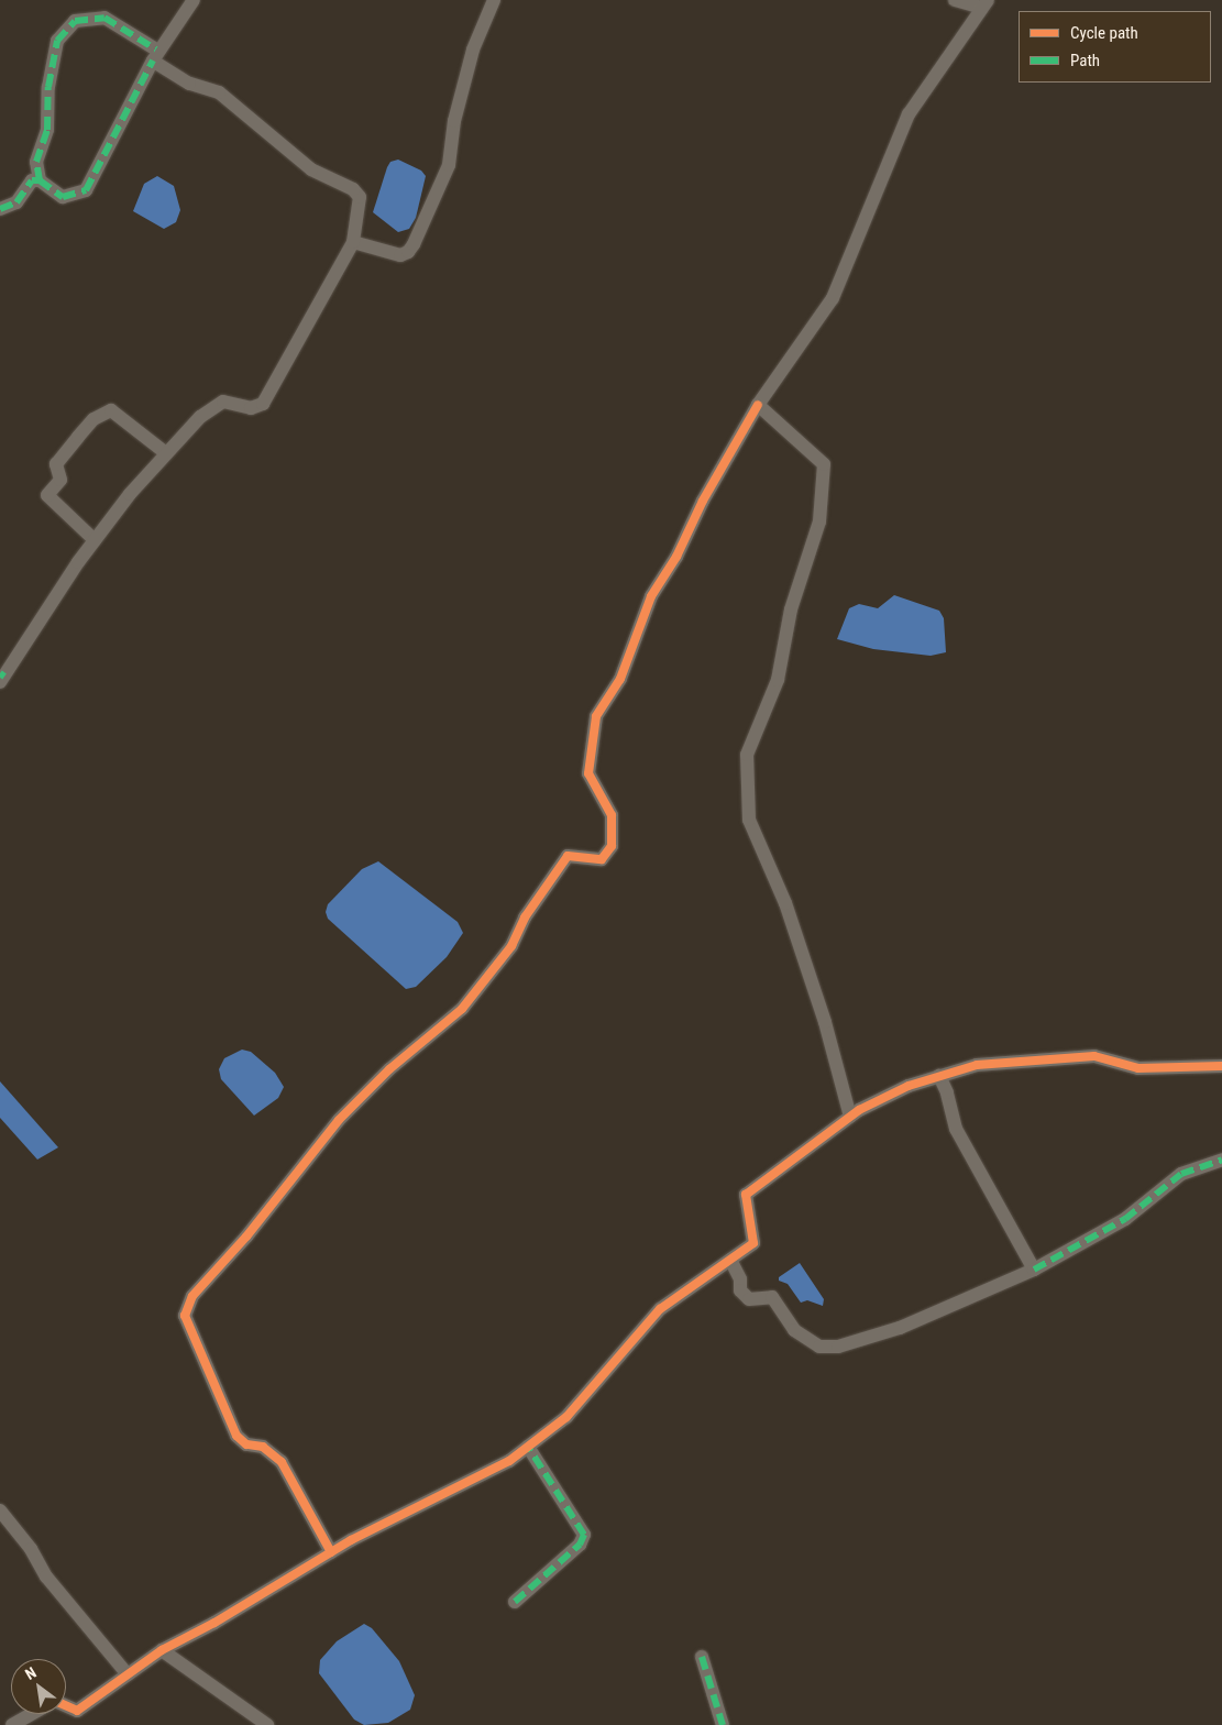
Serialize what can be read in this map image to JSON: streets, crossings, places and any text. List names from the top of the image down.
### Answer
{
  "legend": ["Cycle path", "Path"],
  "north": "top left"
}
